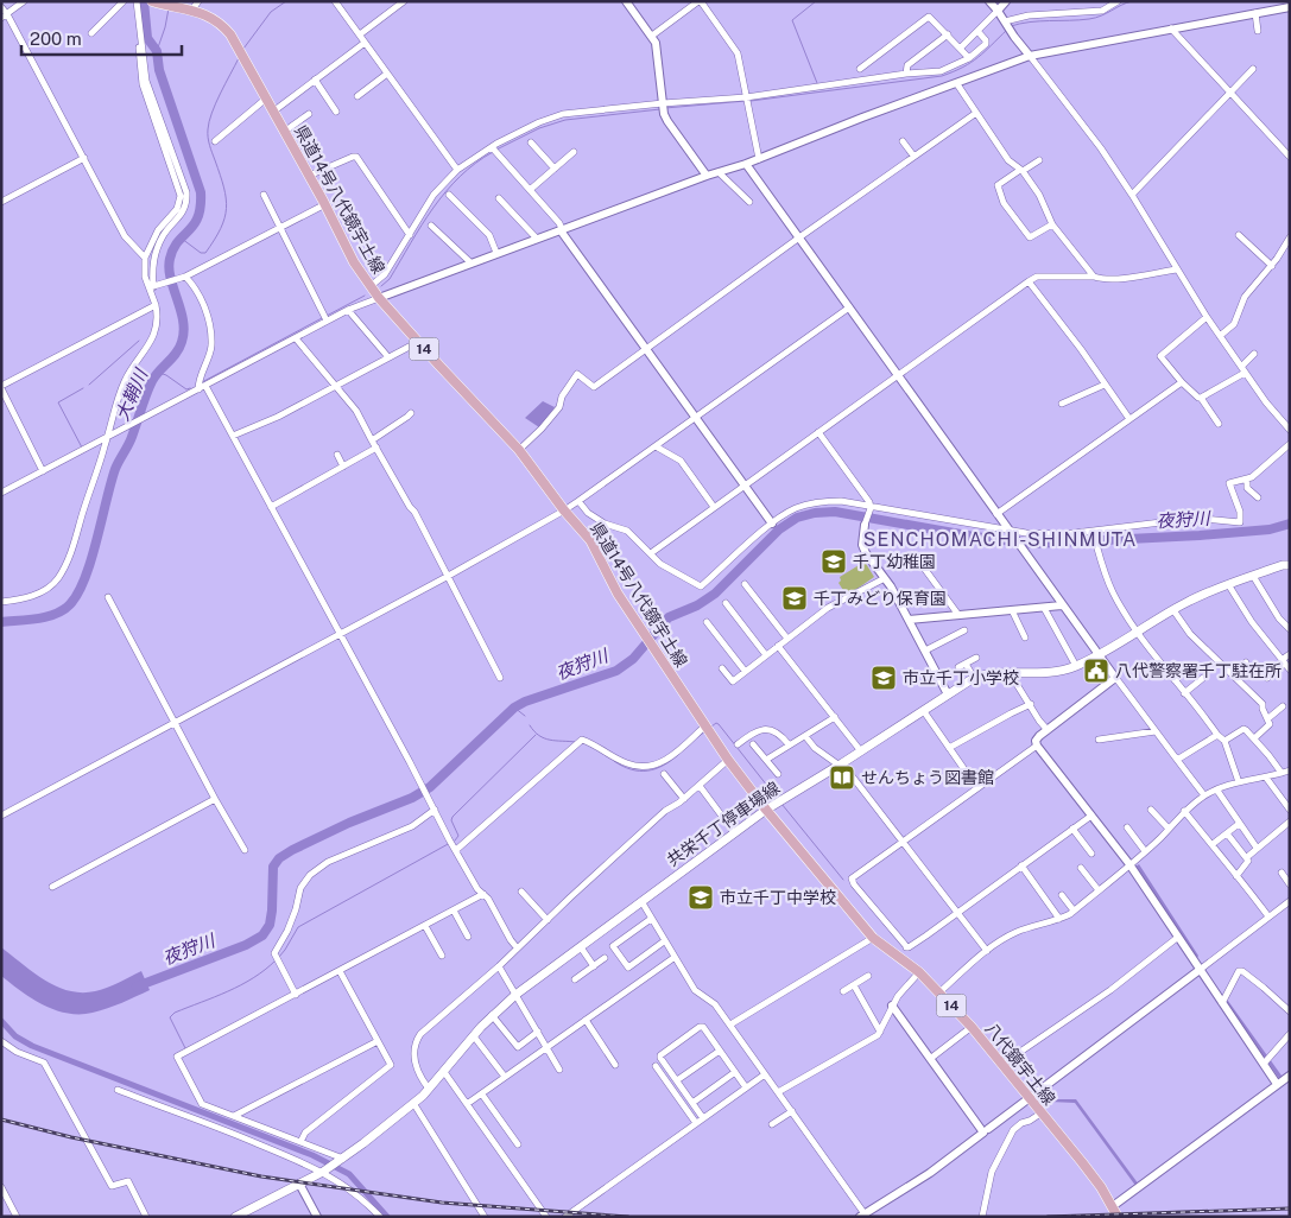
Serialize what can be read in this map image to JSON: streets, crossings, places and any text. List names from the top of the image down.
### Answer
{
  "streets": {
    "main road": [
      "県道14号八代鏡宇土線",
      "14",
      "共栄千丁停車場線",
      "八代鏡宇土線"
    ]
  },
  "crossings": [
    ["県道14号八代鏡宇土線", "共栄千丁停車場線"],
    ["県道14号八代鏡宇土線", "八代鏡宇土線"],
    ["共栄千丁停車場線", "八代鏡宇土線"]
  ],
  "districts": ["SENCHOMACHI-SHINMUTA"],
  "water": ["大鞘川", "夜狩川"],
  "places": {
    "school or university": [
      "千丁幼稚園",
      "千丁みどり保育園",
      "市立千丁小学校",
      "市立千丁中学校"
    ],
    "public building": ["八代警察署千丁駐在所"],
    "library": ["せんちょう図書館"]
  },
  "scale_bar": "200 m"
}
